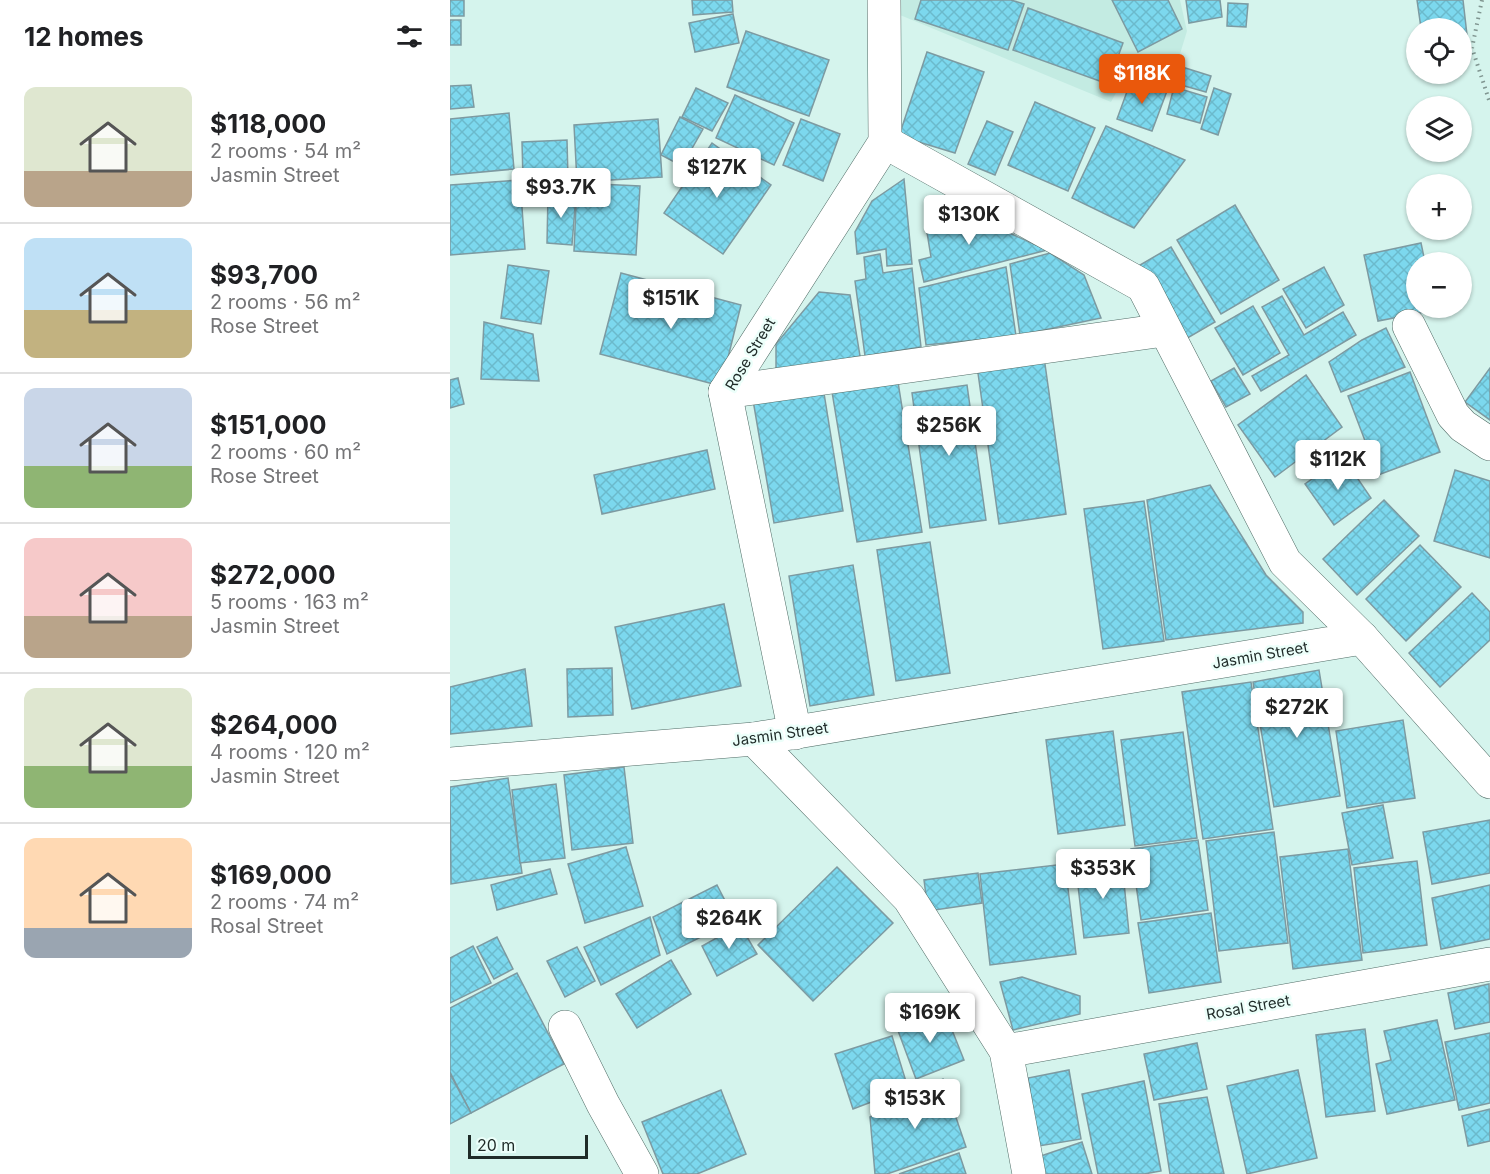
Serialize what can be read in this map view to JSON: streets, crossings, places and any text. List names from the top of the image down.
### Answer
{
  "streets": {
    "street": ["Rose Street", "Jasmin Street", "Rosal Street"]
  },
  "crossings": [
    ["Rose Street", "Jasmin Street"]
  ],
  "scale_bar": "20 m",
  "page": {
    "heading": "12 homes",
    "map_buttons": ["+", "−"],
    "price": [
      "$118K",
      "$127K",
      "$93.7K",
      "$130K",
      "$151K",
      "$256K",
      "$112K",
      "$272K",
      "$353K",
      "$264K",
      "$169K",
      "$153K"
    ],
    "list": [
      {
        "name": "$118,000",
        "note": "2 rooms · 54 m² · Jasmin Street"
      },
      {
        "name": "$93,700",
        "note": "2 rooms · 56 m² · Rose Street"
      },
      {
        "name": "$151,000",
        "note": "2 rooms · 60 m² · Rose Street"
      },
      {
        "name": "$272,000",
        "note": "5 rooms · 163 m² · Jasmin Street"
      },
      {
        "name": "$264,000",
        "note": "4 rooms · 120 m² · Jasmin Street"
      },
      {
        "name": "$169,000",
        "note": "2 rooms · 74 m² · Rosal Street"
      }
    ],
    "scale": "20 m"
  }
}
